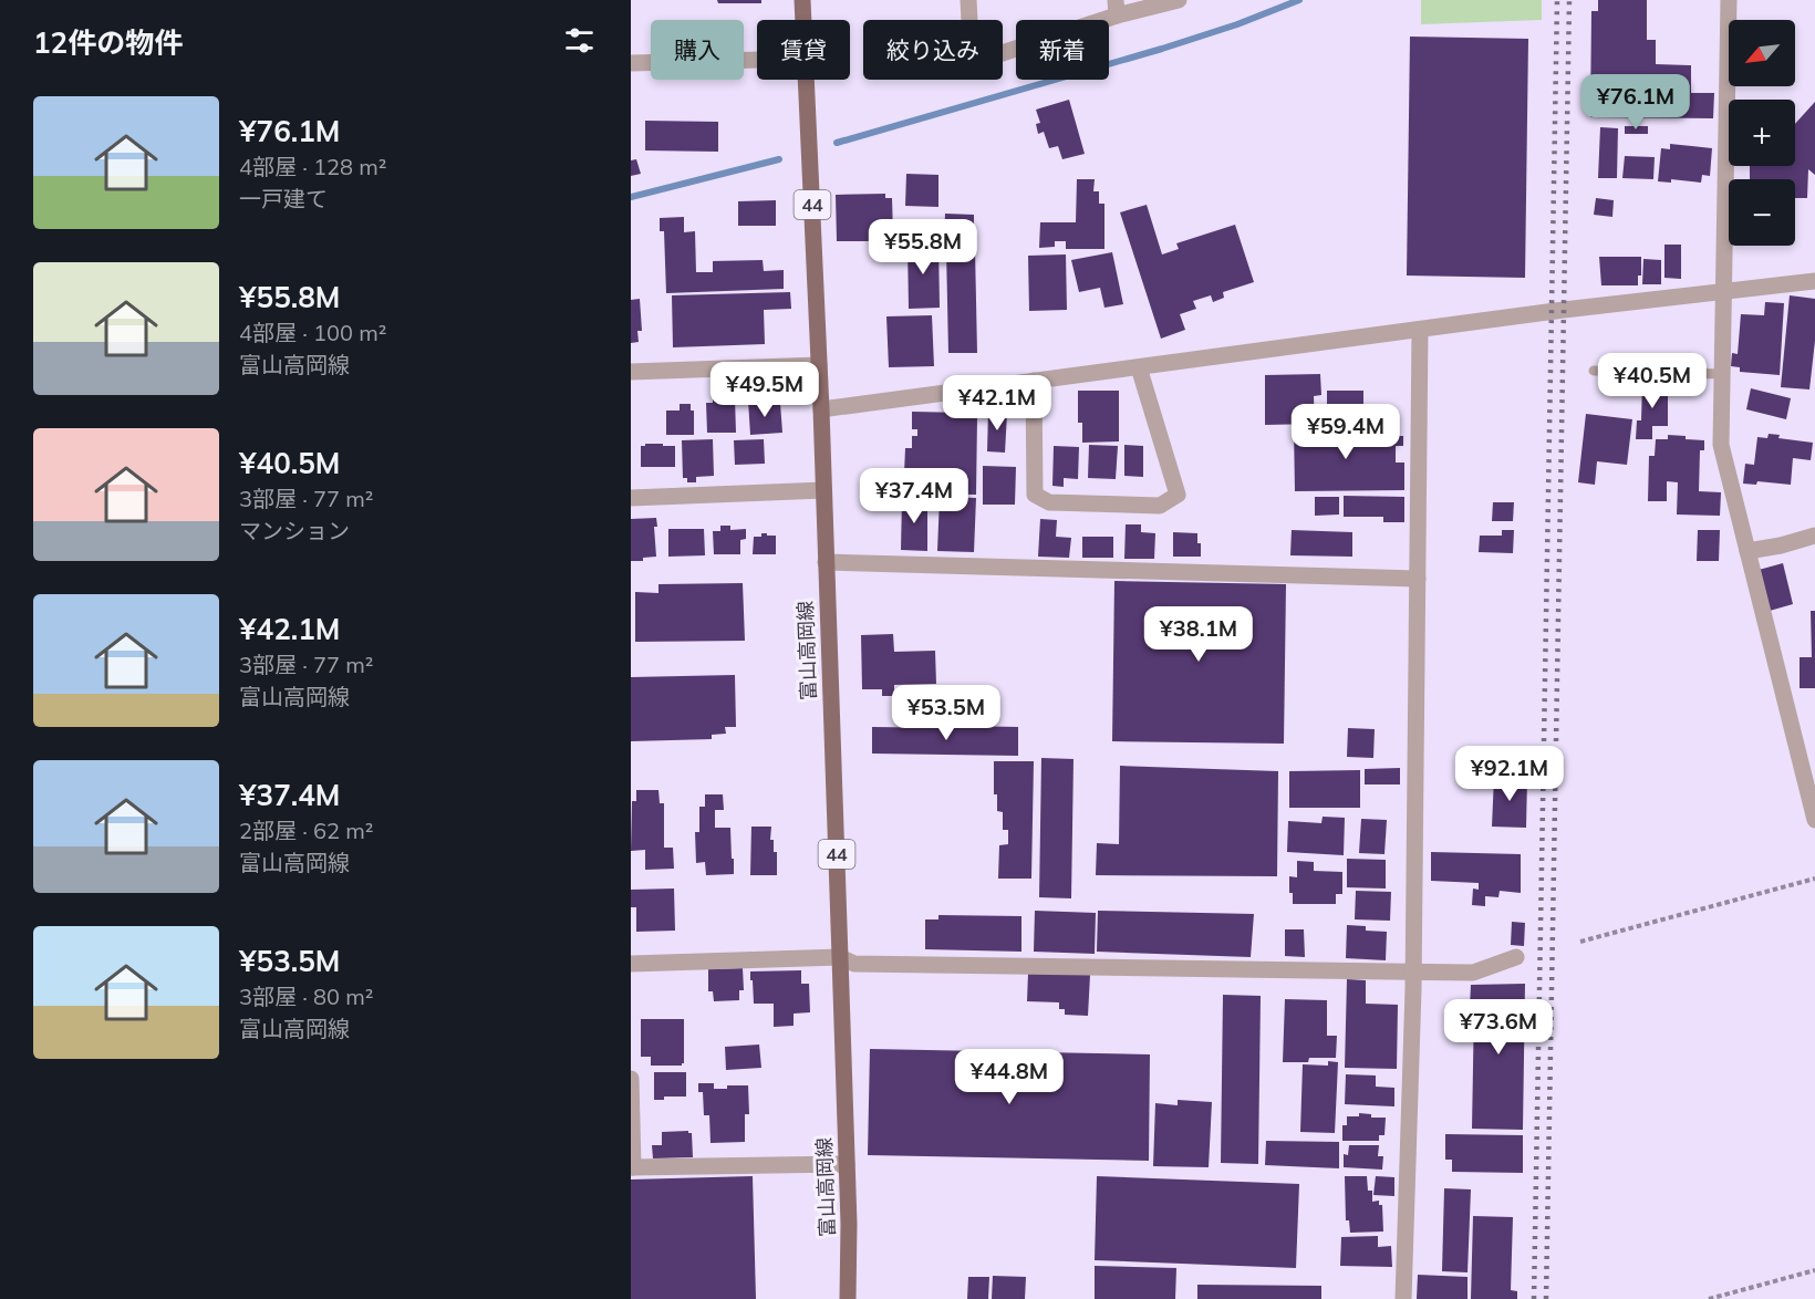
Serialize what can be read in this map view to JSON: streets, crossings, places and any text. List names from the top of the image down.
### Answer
{
  "streets": {
    "main road": ["44", "富山高岡線"]
  },
  "north": "bottom left",
  "page": {
    "heading": "12件の物件",
    "map_buttons": ["+", "−"],
    "chip": [
      "購入",
      "賃貸",
      "絞り込み",
      "新着"
    ],
    "price": [
      "¥76.1M",
      "¥55.8M",
      "¥40.5M",
      "¥49.5M",
      "¥42.1M",
      "¥59.4M",
      "¥37.4M",
      "¥38.1M",
      "¥53.5M",
      "¥92.1M",
      "¥73.6M",
      "¥44.8M"
    ],
    "list": [
      {
        "name": "¥76.1M",
        "note": "4部屋 · 128 m² · 一戸建て"
      },
      {
        "name": "¥55.8M",
        "note": "4部屋 · 100 m² · 富山高岡線"
      },
      {
        "name": "¥40.5M",
        "note": "3部屋 · 77 m² · マンション"
      },
      {
        "name": "¥42.1M",
        "note": "3部屋 · 77 m² · 富山高岡線"
      },
      {
        "name": "¥37.4M",
        "note": "2部屋 · 62 m² · 富山高岡線"
      },
      {
        "name": "¥53.5M",
        "note": "3部屋 · 80 m² · 富山高岡線"
      }
    ]
  }
}
